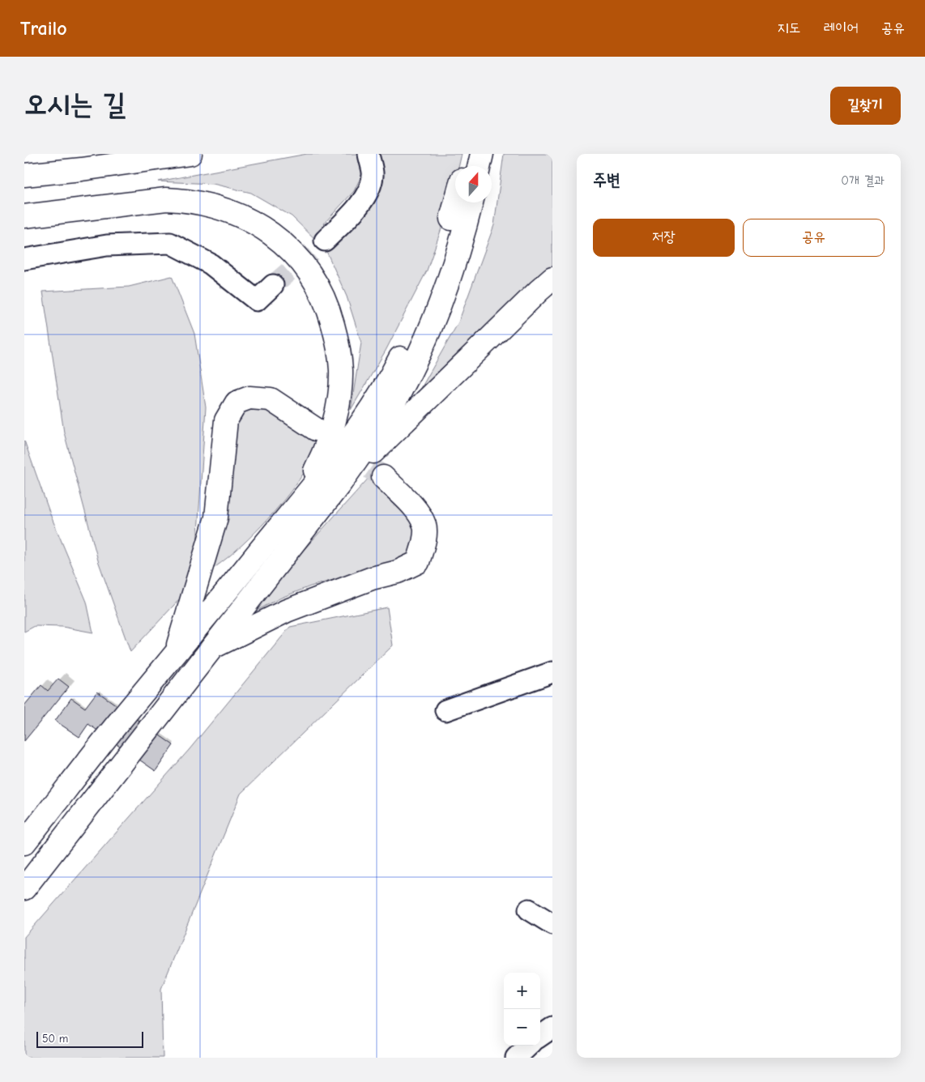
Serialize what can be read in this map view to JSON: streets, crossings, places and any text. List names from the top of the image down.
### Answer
{
  "scale_bar": "50 m",
  "north": "top",
  "page": {
    "header": "Trailo",
    "nav": ["지도", "레이어", "공유"],
    "buttons": [
      "길찾기",
      ["저장", "공유"]
    ],
    "title": "오시는 길",
    "heading": ["주변", "0개 결과"],
    "map_buttons": ["+", "−"],
    "scale": "50 m"
  }
}
